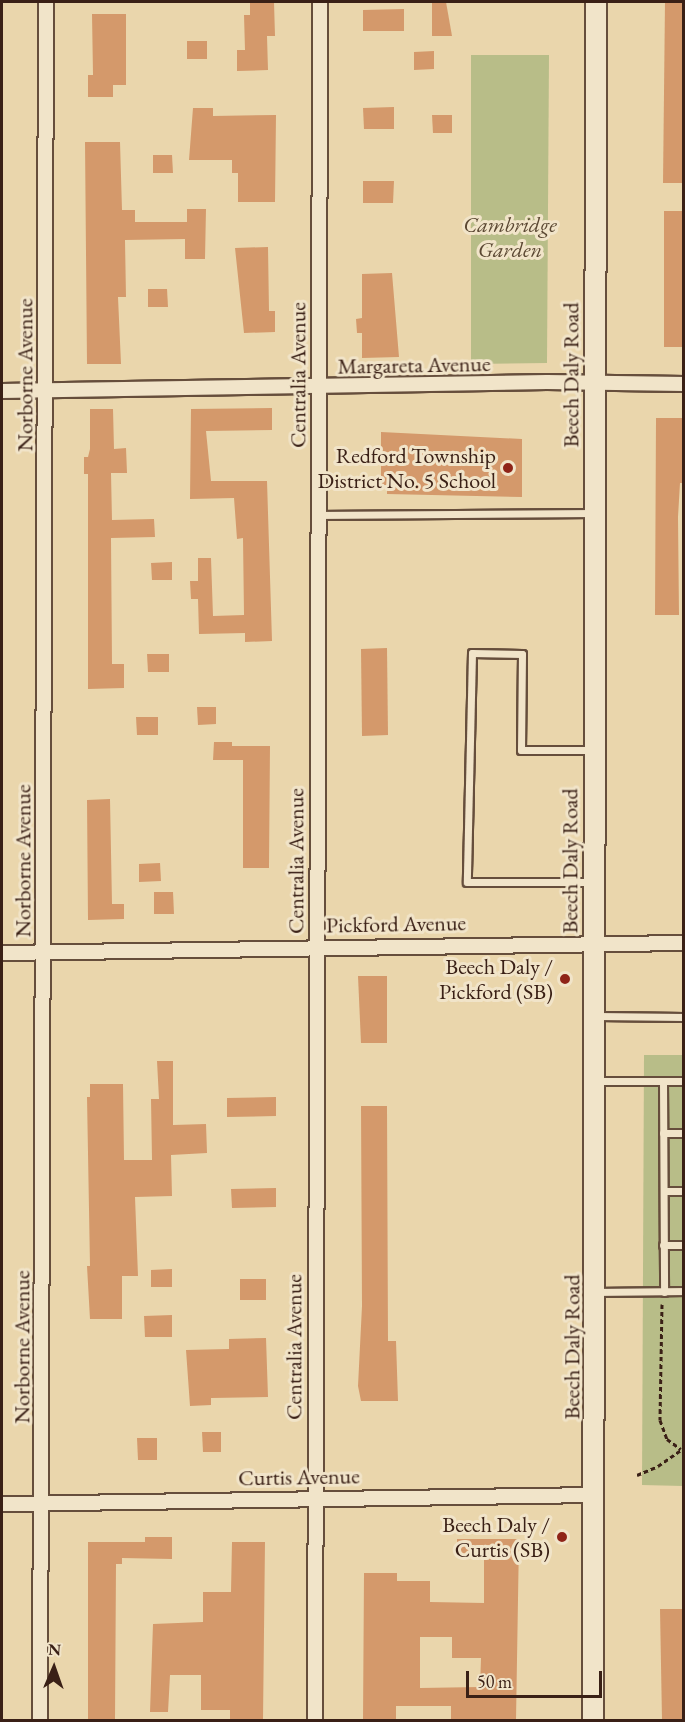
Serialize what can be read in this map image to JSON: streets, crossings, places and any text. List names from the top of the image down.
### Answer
{
  "streets": {
    "main road": ["Beech Daly Road"],
    "street": [
      "Margareta Avenue",
      "Norborne Avenue",
      "Centralia Avenue",
      "Pickford Avenue",
      "Curtis Avenue"
    ]
  },
  "crossings": [
    ["Margareta Avenue", "Norborne Avenue"],
    ["Margareta Avenue", "Centralia Avenue"],
    ["Margareta Avenue", "Beech Daly Road"],
    ["Norborne Avenue", "Pickford Avenue"],
    ["Norborne Avenue", "Curtis Avenue"],
    ["Centralia Avenue", "Pickford Avenue"],
    ["Centralia Avenue", "Curtis Avenue"],
    ["Beech Daly Road", "Pickford Avenue"],
    ["Beech Daly Road", "Curtis Avenue"]
  ],
  "parks": ["Cambridge Garden"],
  "places": ["Redford Township District No. 5 School", "Beech Daly / Pickford (SB)", "Beech Daly / Curtis (SB)"],
  "scale_bar": "50 m",
  "north": "top"
}
